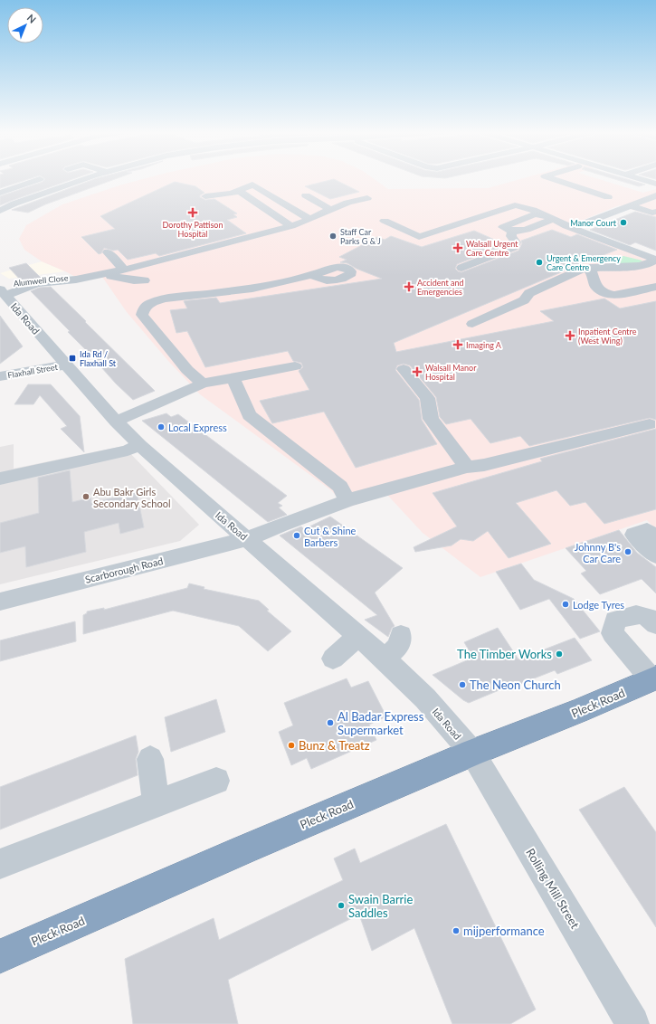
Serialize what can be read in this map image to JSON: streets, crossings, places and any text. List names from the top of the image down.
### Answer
{
  "streets": {
    "highway": ["Pleck Road"],
    "street": [
      "Alumwell Close",
      "Ida Road",
      "Flaxhall Street",
      "Scarborough Road",
      "Rolling Mill Street"
    ]
  },
  "crossings": [
    ["Alumwell Close", "Ida Road"],
    ["Ida Road", "Flaxhall Street"],
    ["Ida Road", "Scarborough Road"],
    ["Ida Road", "Pleck Road"],
    ["Ida Road", "Rolling Mill Street"],
    ["Pleck Road", "Rolling Mill Street"]
  ],
  "places": {
    "health": [
      "Dorothy Pattison Hospital",
      "Walsall Urgent Care Centre",
      "Accident and Emergencies",
      "Inpatient Centre (West Wing)",
      "Imaging A",
      "Walsall Manor Hospital"
    ],
    "other": [
      "Manor Court",
      "Staff Car Parks G & J",
      "Urgent & Emergency Care Centre",
      "Local Express",
      "Abu Bakr Girls Secondary School",
      "Cut & Shine Barbers",
      "Johnny B's Car Care",
      "Lodge Tyres",
      "The Timber Works",
      "The Neon Church",
      "Al Badar Express Supermarket",
      "Bunz & Treatz",
      "Swain Barrie Saddles",
      "mijperformance"
    ],
    "transit": ["Ida Rd / Flaxhall St"]
  },
  "north": "top right"
}
